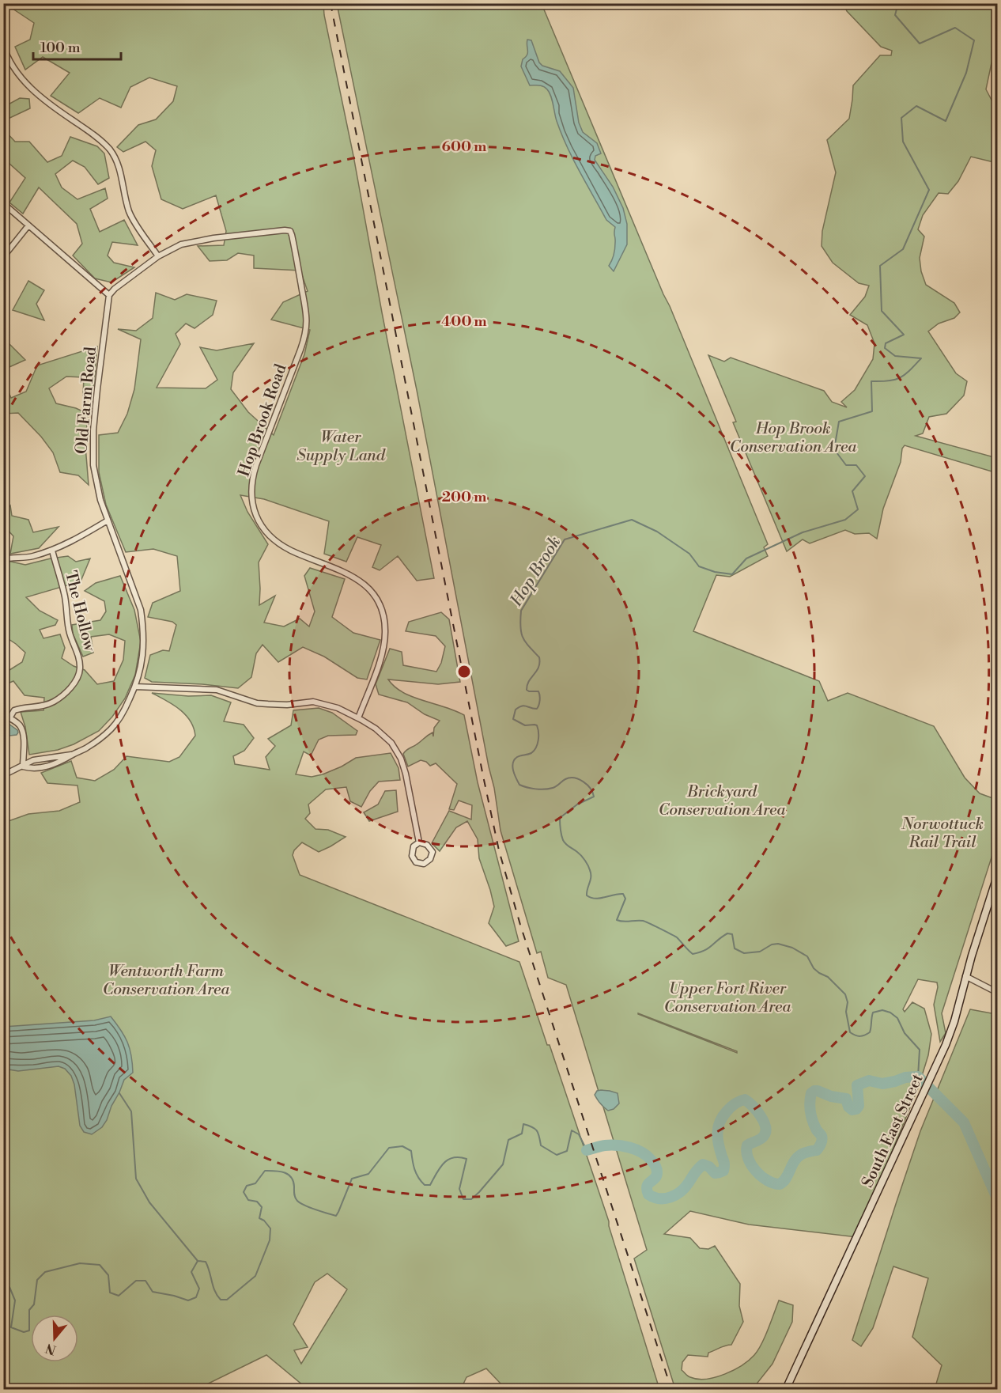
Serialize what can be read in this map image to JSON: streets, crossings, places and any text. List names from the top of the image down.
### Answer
{
  "streets": {
    "main road": ["South East Street"],
    "street": ["Old Farm Road", "Hop Brook Road", "The Hollow"]
  },
  "water": ["Hop Brook"],
  "parks": [
    "Hop Brook Conservation Area",
    "Water Supply Land",
    "Brickyard Conservation Area",
    "Norwottuck Rail Trail",
    "Wentworth Farm Conservation Area",
    "Upper Fort River Conservation Area"
  ],
  "scale_bar": "100 m",
  "north": "bottom",
  "rings": ["600 m", "400 m", "200 m"]
}
